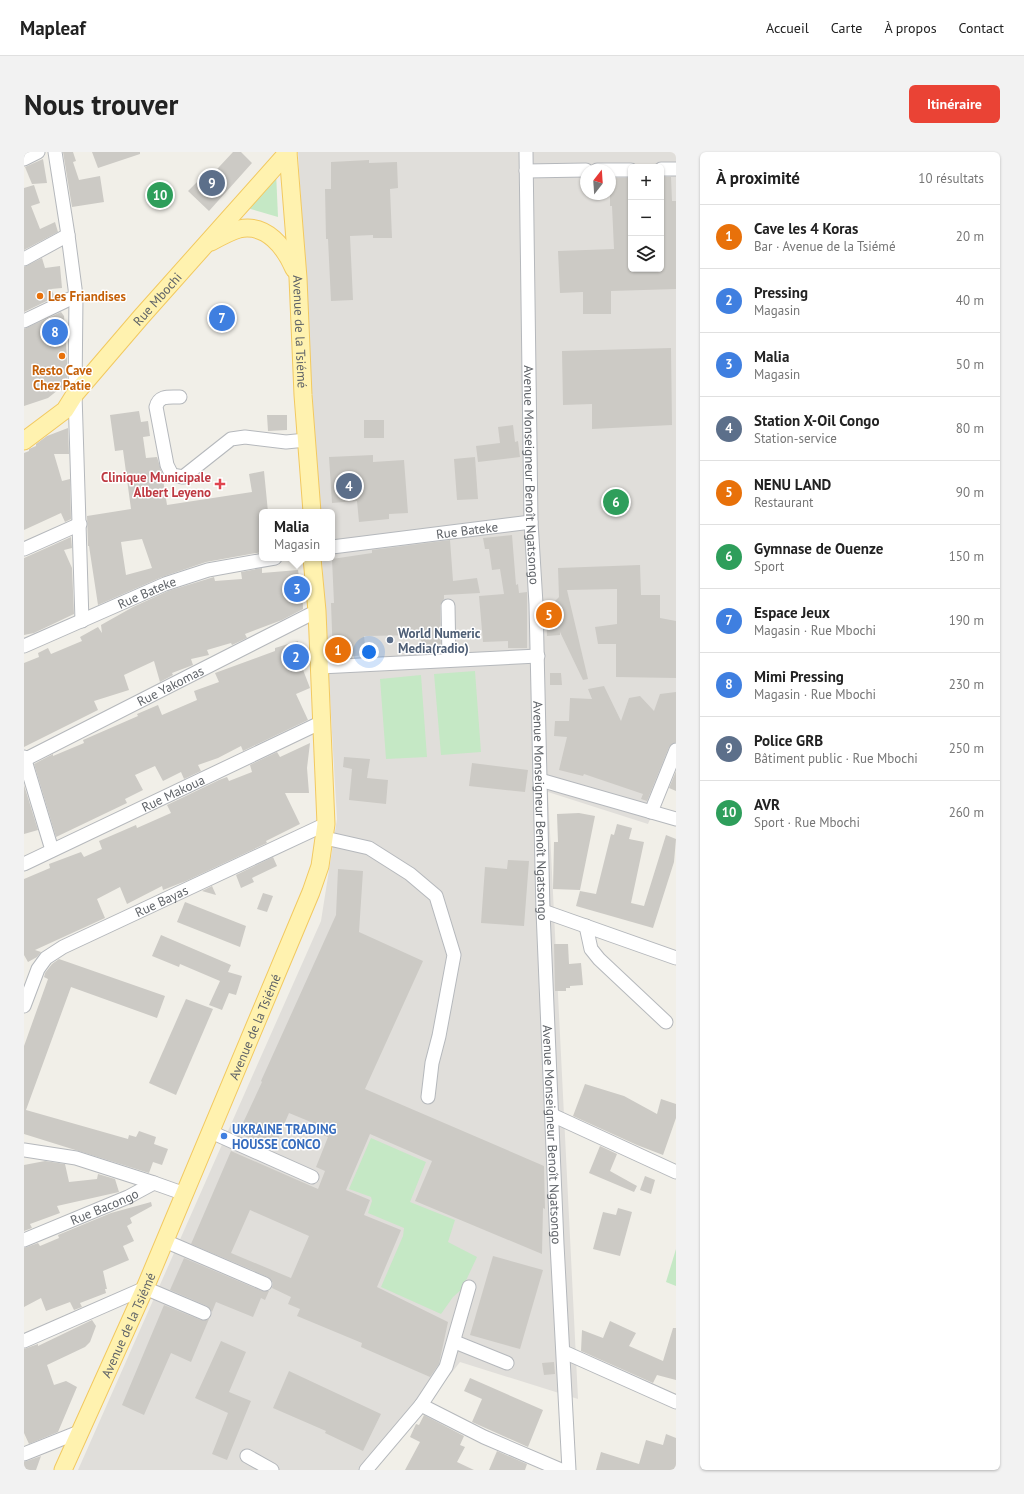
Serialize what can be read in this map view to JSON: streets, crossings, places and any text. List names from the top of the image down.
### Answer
{
  "streets": {
    "main road": ["Rue Mbochi", "Avenue de la Tsiémé"],
    "street": [
      "Avenue Monseigneur Benoît Ngatsongo",
      "Rue Bateke",
      "Rue Yakomas",
      "Rue Makoua",
      "Rue Bayas",
      "Rue Bacongo"
    ]
  },
  "crossings": [
    ["Rue Mbochi", "Avenue de la Tsiémé"],
    ["Avenue de la Tsiémé", "Rue Yakomas"],
    ["Avenue de la Tsiémé", "Rue Makoua"],
    ["Avenue de la Tsiémé", "Rue Bayas"],
    ["Avenue de la Tsiémé", "Rue Bacongo"],
    ["Avenue Monseigneur Benoît Ngatsongo", "Rue Bateke"]
  ],
  "places": {
    "other": [
      "Les Friandises",
      "Resto Cave Chez Patie",
      "World Numeric Media(radio)",
      "UKRAINE TRADING HOUSSE CONCO"
    ],
    "health": ["Clinique Municipale Albert Leyeno"]
  },
  "north": "top",
  "page": {
    "header": "Mapleaf",
    "nav": [
      "Accueil",
      "Carte",
      "À propos",
      "Contact"
    ],
    "buttons": "Itinéraire",
    "title": "Nous trouver",
    "heading": ["À proximité", "10 résultats"],
    "map_buttons": ["+", "−"],
    "pins": [
      "9",
      "10",
      "7",
      "8",
      "4",
      "6",
      "3",
      "5",
      "1",
      "2"
    ],
    "list": [
      {
        "mark": "1",
        "name": "Cave les 4 Koras",
        "note": "Bar · Avenue de la Tsiémé",
        "value": "20 m"
      },
      {
        "mark": "2",
        "name": "Pressing",
        "note": "Magasin",
        "value": "40 m"
      },
      {
        "mark": "3",
        "name": "Malia",
        "note": "Magasin",
        "value": "50 m"
      },
      {
        "mark": "4",
        "name": "Station X-Oil Congo",
        "note": "Station-service",
        "value": "80 m"
      },
      {
        "mark": "5",
        "name": "NENU LAND",
        "note": "Restaurant",
        "value": "90 m"
      },
      {
        "mark": "6",
        "name": "Gymnase de Ouenze",
        "note": "Sport",
        "value": "150 m"
      },
      {
        "mark": "7",
        "name": "Espace Jeux",
        "note": "Magasin · Rue Mbochi",
        "value": "190 m"
      },
      {
        "mark": "8",
        "name": "Mimi Pressing",
        "note": "Magasin · Rue Mbochi",
        "value": "230 m"
      },
      {
        "mark": "9",
        "name": "Police GRB",
        "note": "Bâtiment public · Rue Mbochi",
        "value": "250 m"
      },
      {
        "mark": "10",
        "name": "AVR",
        "note": "Sport · Rue Mbochi",
        "value": "260 m"
      }
    ],
    "popup": ["Malia", "Magasin"]
  }
}
